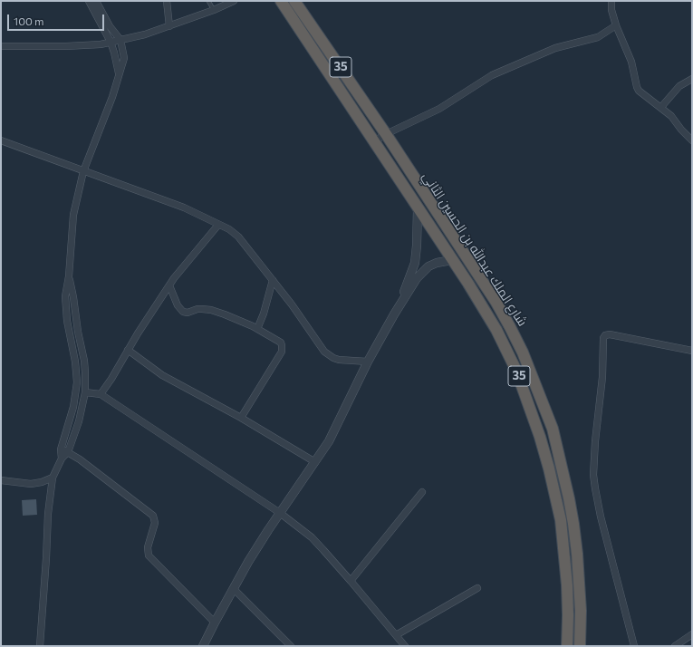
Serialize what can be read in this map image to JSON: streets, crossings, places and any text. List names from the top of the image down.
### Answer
{
  "streets": {
    "highway": ["35", "شارع الملك عبدالله بن الحسين الثاني"]
  },
  "scale_bar": "100 m"
}
